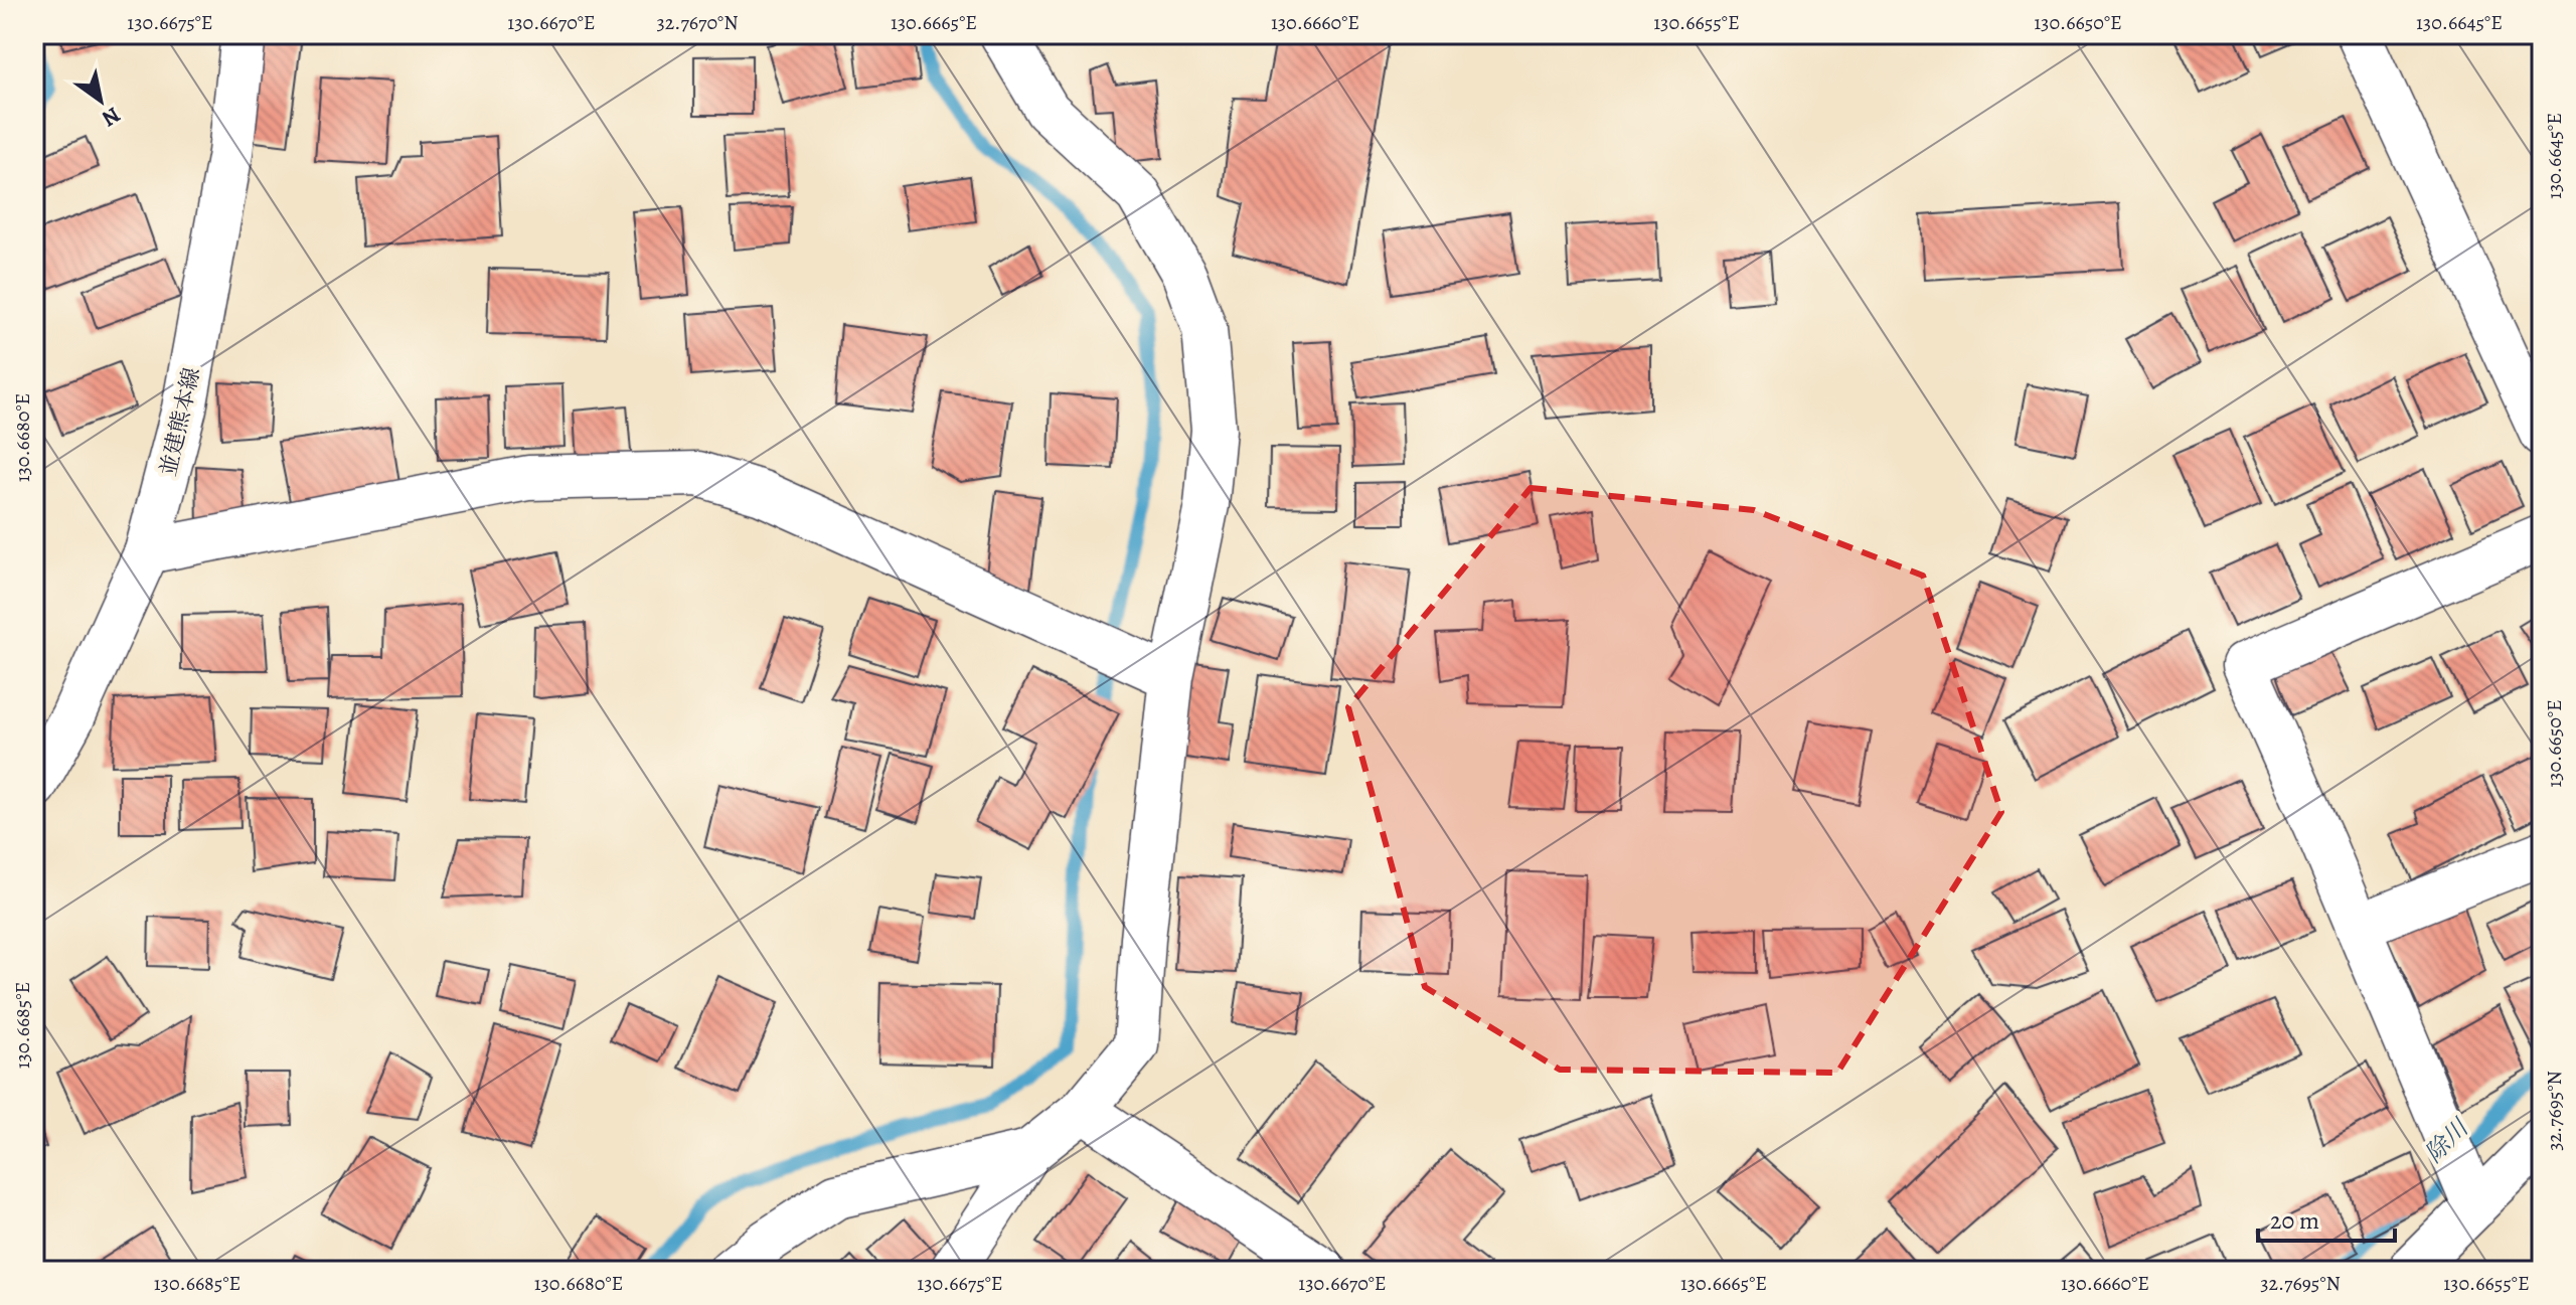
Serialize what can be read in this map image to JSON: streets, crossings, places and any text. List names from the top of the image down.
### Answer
{
  "streets": {
    "street": ["並建熊本線"]
  },
  "water": ["除川"],
  "scale_bar": "20 m",
  "north": "bottom right",
  "coordinates": [
    "130.6675°E",
    "130.6670°E",
    "32.7670°N",
    "130.6665°E",
    "130.6660°E",
    "130.6655°E",
    "130.6650°E",
    "130.6645°E",
    "130.6680°E",
    "130.6685°E",
    "32.7695°N"
  ]
}
